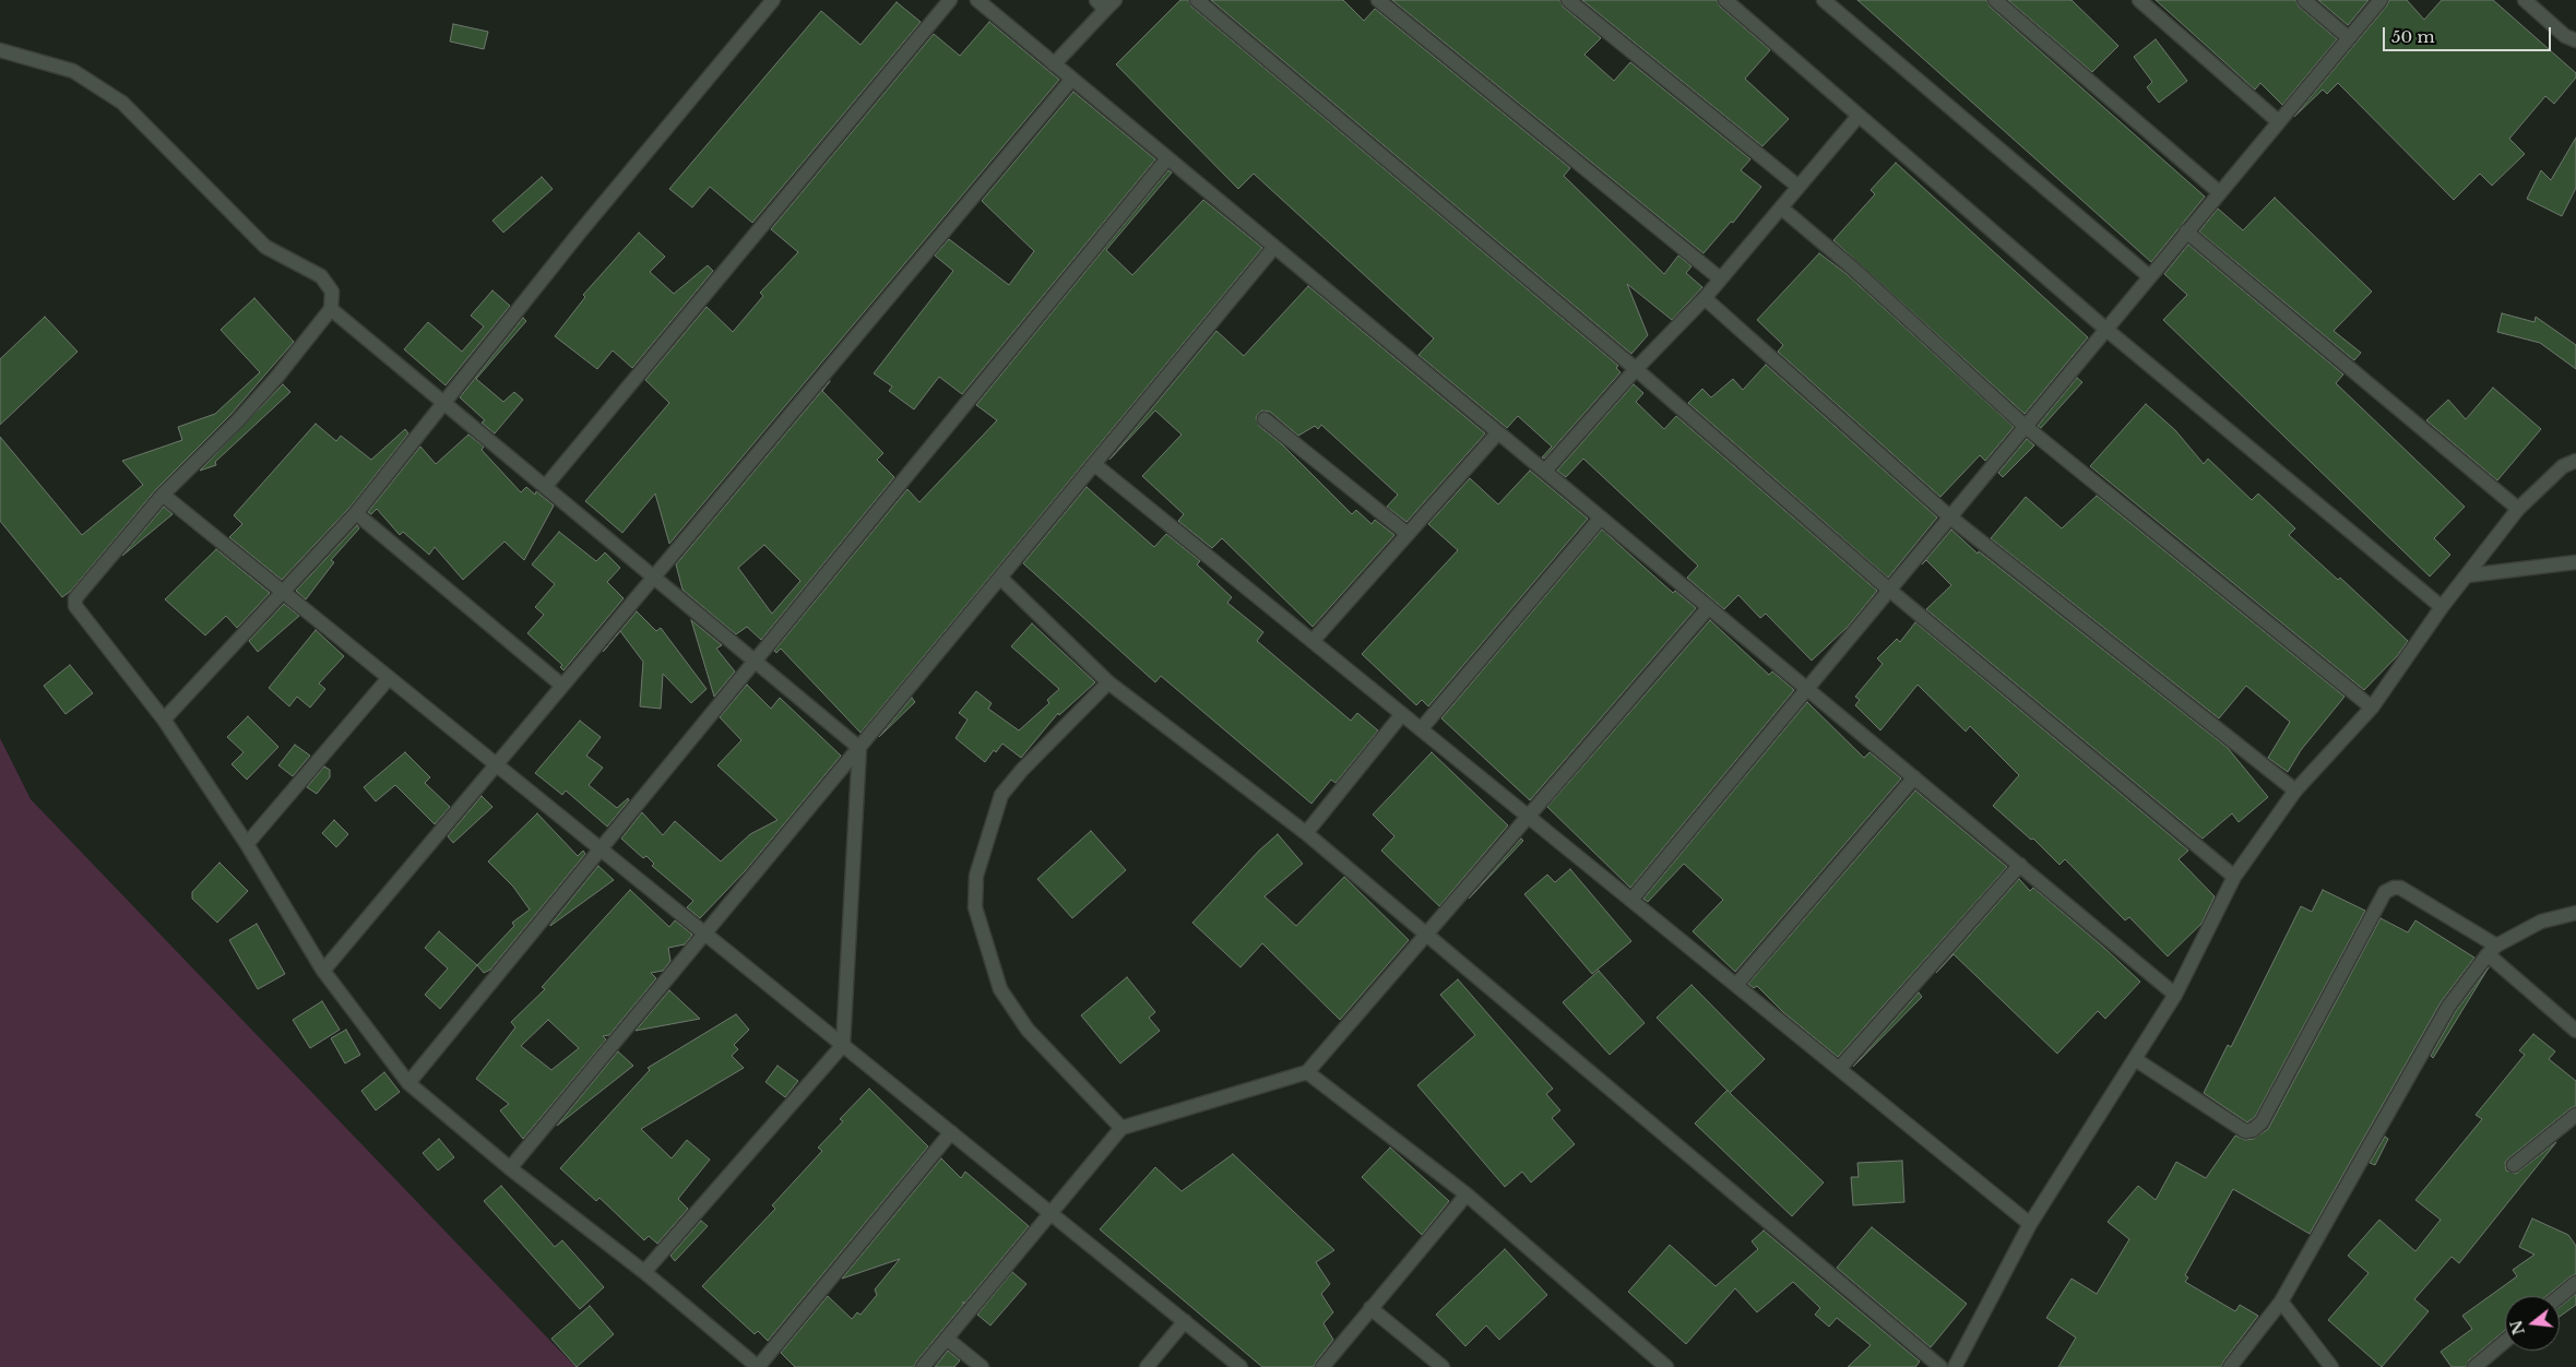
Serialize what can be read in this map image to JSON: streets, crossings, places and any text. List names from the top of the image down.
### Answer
{
  "scale_bar": "50 m",
  "north": "left"
}
